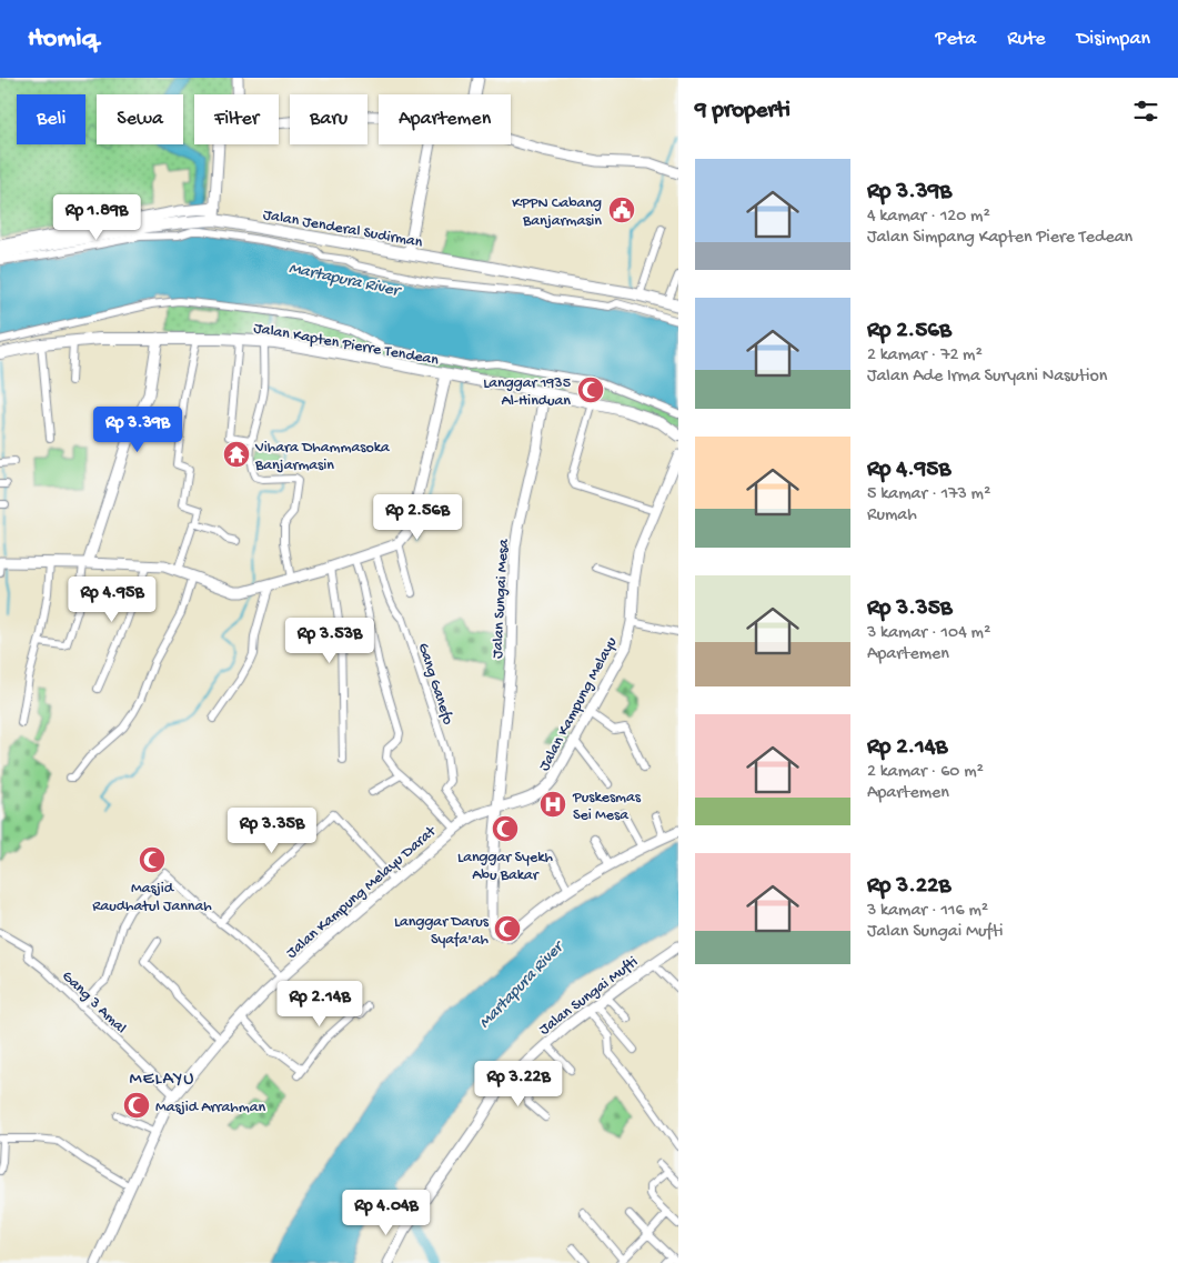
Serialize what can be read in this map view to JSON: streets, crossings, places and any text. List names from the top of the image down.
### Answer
{
  "streets": {
    "main road": [
      "Jalan Jenderal Sudirman",
      "Jalan Kapten Pierre Tendean",
      "Jalan Sungai Mesa",
      "Jalan Kampung Melayu",
      "Jalan Kampung Melayu Darat",
      "Jalan Sungai Mufti"
    ],
    "street": ["Gang Ganefo", "Gang 3 Amal"]
  },
  "crossings": [
    ["Jalan Kapten Pierre Tendean", "Jalan Sungai Mesa"],
    ["Jalan Sungai Mesa", "Jalan Kampung Melayu"],
    ["Jalan Sungai Mesa", "Jalan Kampung Melayu Darat"],
    ["Gang Ganefo", "Jalan Kampung Melayu Darat"],
    ["Jalan Kampung Melayu", "Jalan Kampung Melayu Darat"],
    ["Jalan Kampung Melayu Darat", "Gang 3 Amal"]
  ],
  "districts": ["MELAYU"],
  "water": ["Martapura River"],
  "places": {
    "public building": ["KPPN Cabang Banjarmasin"],
    "mosque": [
      "Langgar 1935 Al-Hinduan",
      "Langgar Syekh Abu Bakar",
      "Masjid Raudhatul Jannah",
      "Langgar Darus Syafa'ah",
      "Masjid Arrahman"
    ],
    "temple": ["Vihara Dhammasoka Banjarmasin"],
    "hospital": ["Puskesmas Sei Mesa"]
  },
  "page": {
    "header": "Homiq",
    "nav": ["Peta", "Rute", "Disimpan"],
    "heading": "9 properti",
    "chip": [
      "Beli",
      "Sewa",
      "Filter",
      "Baru",
      "Apartemen"
    ],
    "list": [
      {
        "name": "Rp 3.39B",
        "note": "4 kamar · 120 m² · Jalan Simpang Kapten Piere Tedean"
      },
      {
        "name": "Rp 2.56B",
        "note": "2 kamar · 72 m² · Jalan Ade Irma Suryani Nasution"
      },
      {
        "name": "Rp 4.95B",
        "note": "5 kamar · 173 m² · Rumah"
      },
      {
        "name": "Rp 3.35B",
        "note": "3 kamar · 104 m² · Apartemen"
      },
      {
        "name": "Rp 2.14B",
        "note": "2 kamar · 60 m² · Apartemen"
      },
      {
        "name": "Rp 3.22B",
        "note": "3 kamar · 116 m² · Jalan Sungai Mufti"
      }
    ],
    "price": [
      "Rp 1.89B",
      "Rp 3.39B",
      "Rp 2.56B",
      "Rp 4.95B",
      "Rp 3.53B",
      "Rp 3.35B",
      "Rp 2.14B",
      "Rp 3.22B",
      "Rp 4.04B"
    ]
  }
}
